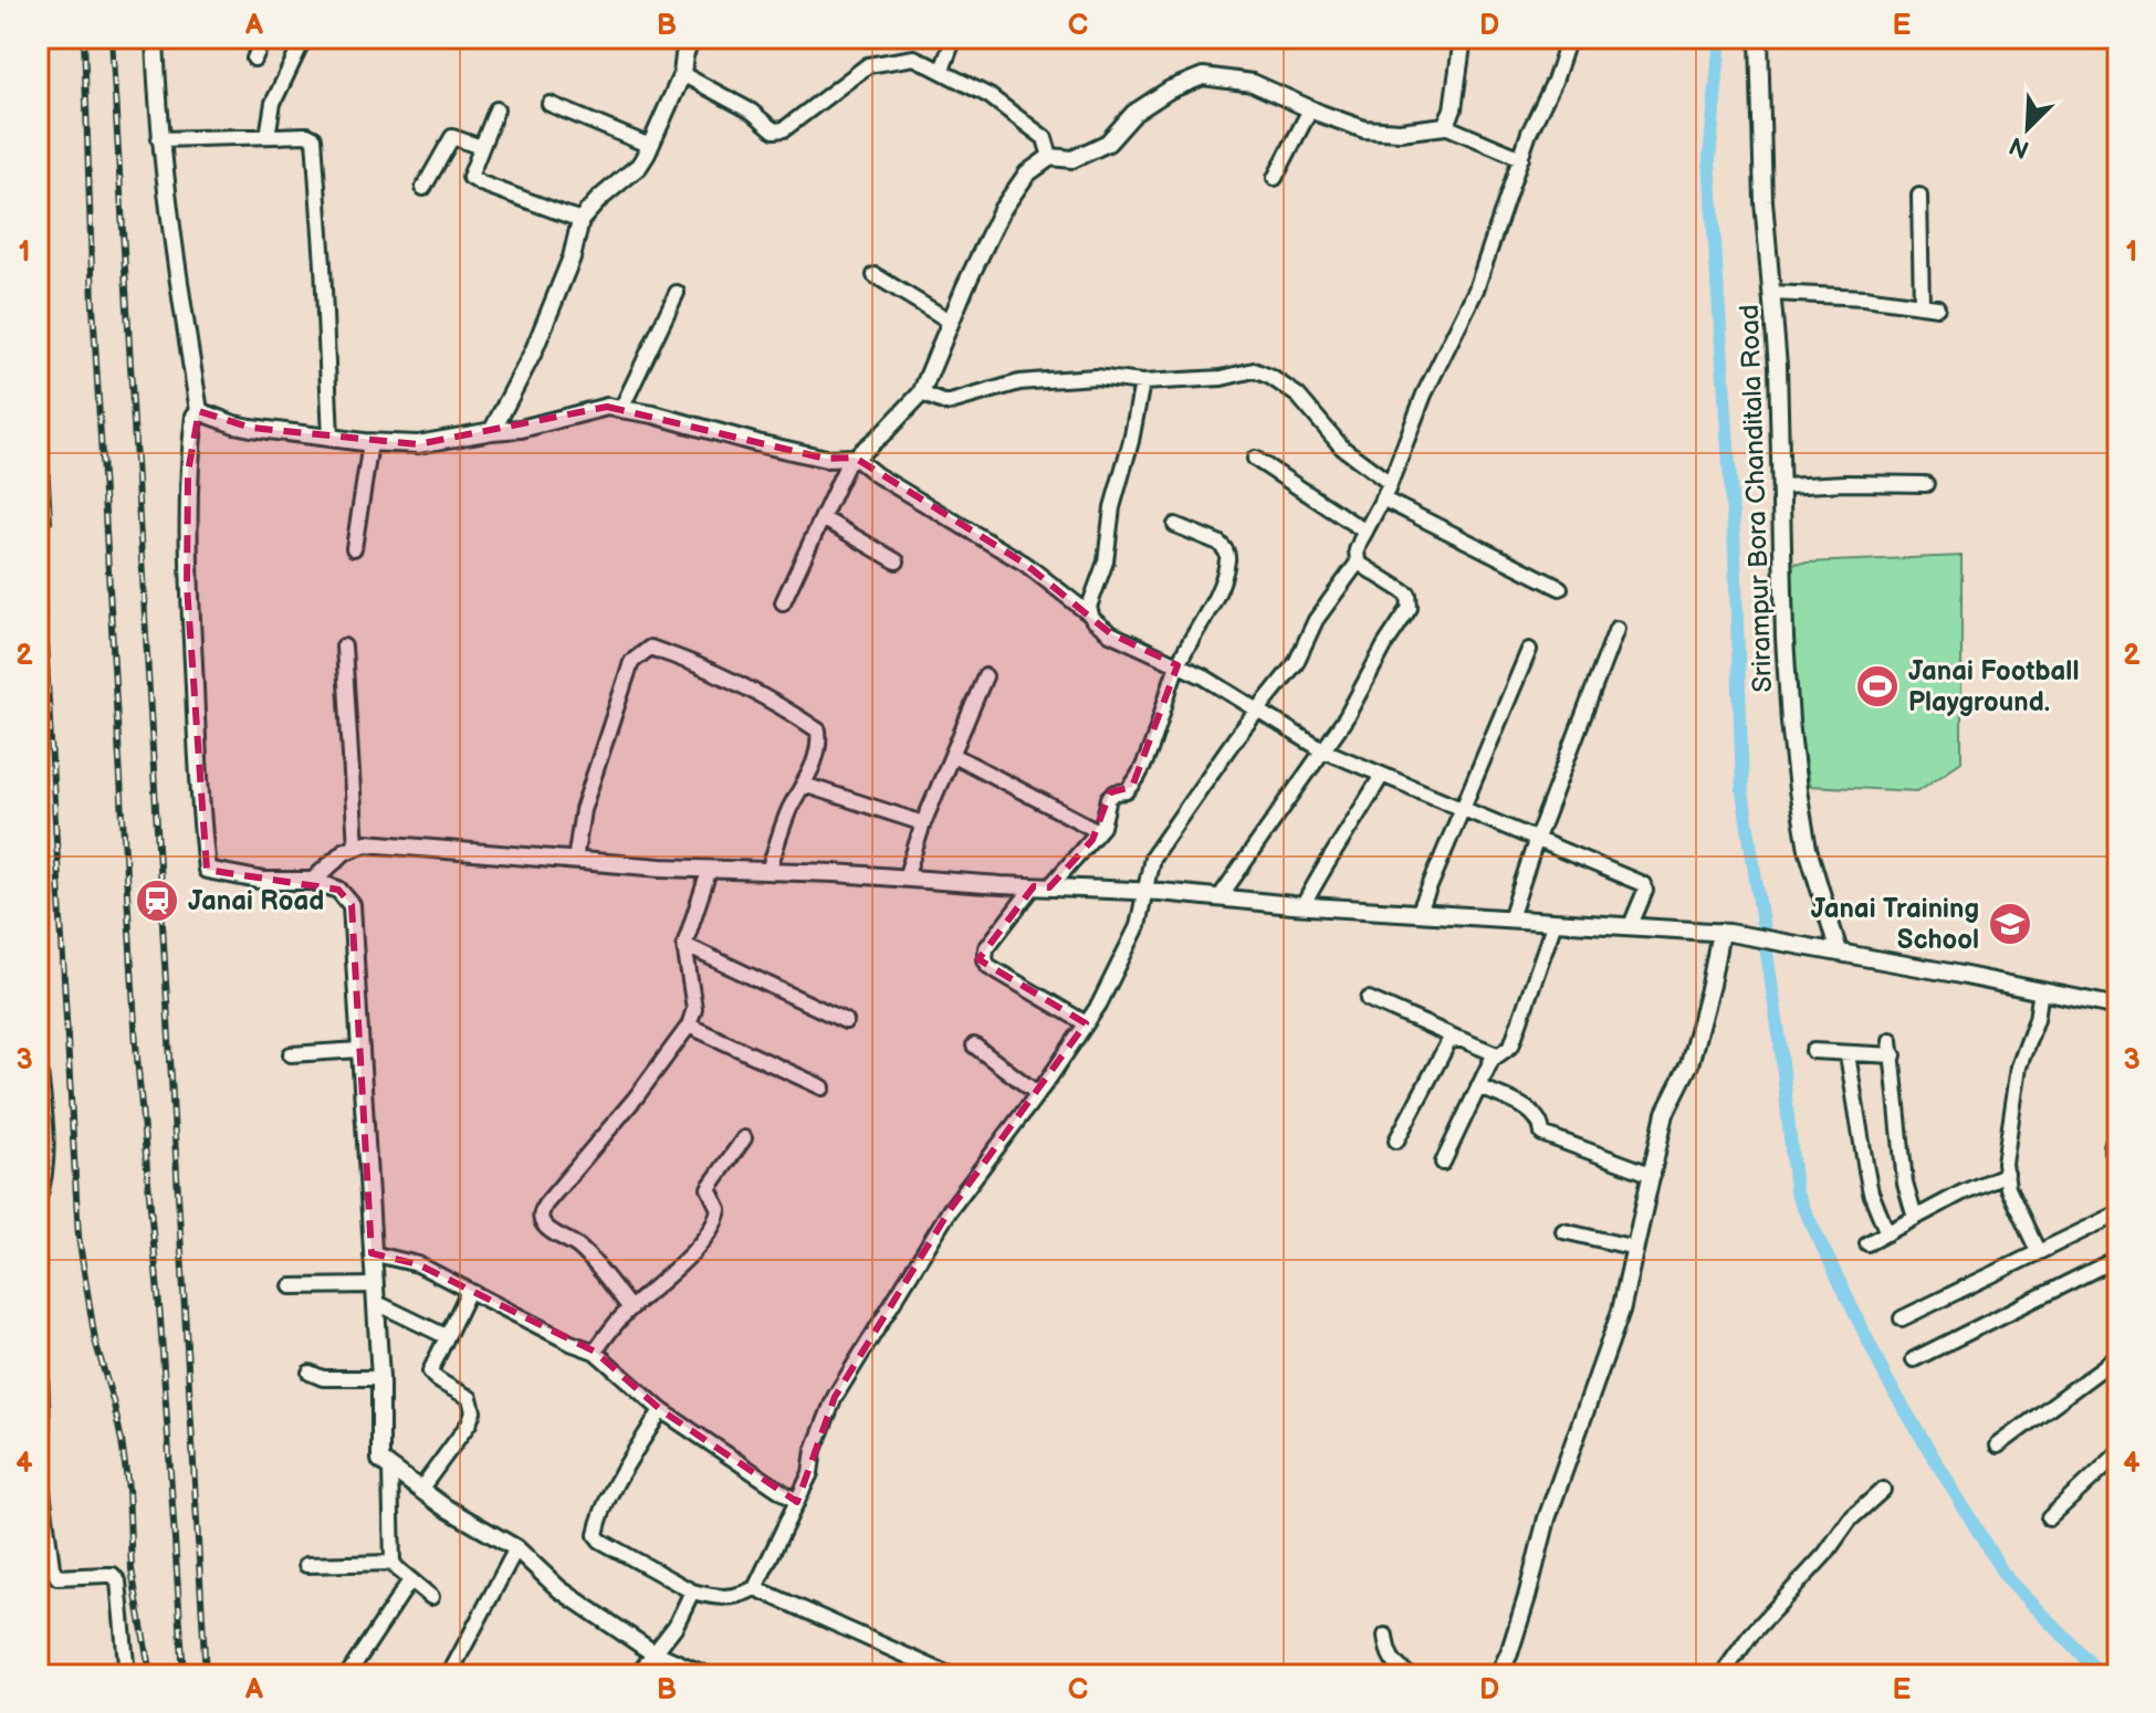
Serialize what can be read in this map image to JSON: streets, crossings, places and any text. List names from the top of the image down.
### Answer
{
  "streets": {
    "street": ["Srirampur Bora Chanditala Road"]
  },
  "places": {
    "sports": ["Janai Football Playground."],
    "station": ["Janai Road"],
    "school or university": ["Janai Training School"]
  },
  "north": "bottom left",
  "grid": {
    "columns": [
      "A",
      "B",
      "C",
      "D",
      "E"
    ],
    "rows": [
      "1",
      "2",
      "3",
      "4"
    ]
  }
}
